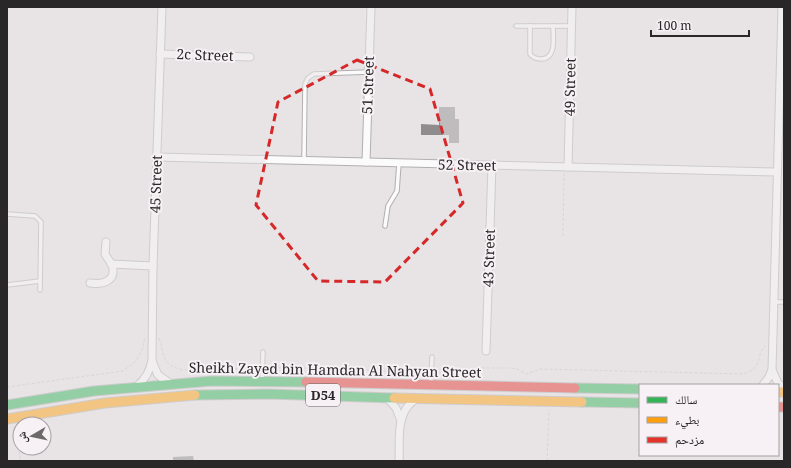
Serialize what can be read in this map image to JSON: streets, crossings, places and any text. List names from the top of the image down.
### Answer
{
  "streets": {
    "main road": ["Sheikh Zayed bin Hamdan Al Nahyan Street", "D54"],
    "street": [
      "2c Street",
      "51 Street",
      "49 Street",
      "52 Street",
      "45 Street",
      "43 Street"
    ]
  },
  "crossings": [
    ["2c Street", "45 Street"],
    ["51 Street", "52 Street"],
    ["49 Street", "52 Street"],
    ["52 Street", "45 Street"],
    ["52 Street", "43 Street"],
    ["45 Street", "Sheikh Zayed bin Hamdan Al Nahyan Street"]
  ],
  "legend": ["سالك", "بطيء", "مزدحم"],
  "scale_bar": "100 m",
  "north": "left"
}
